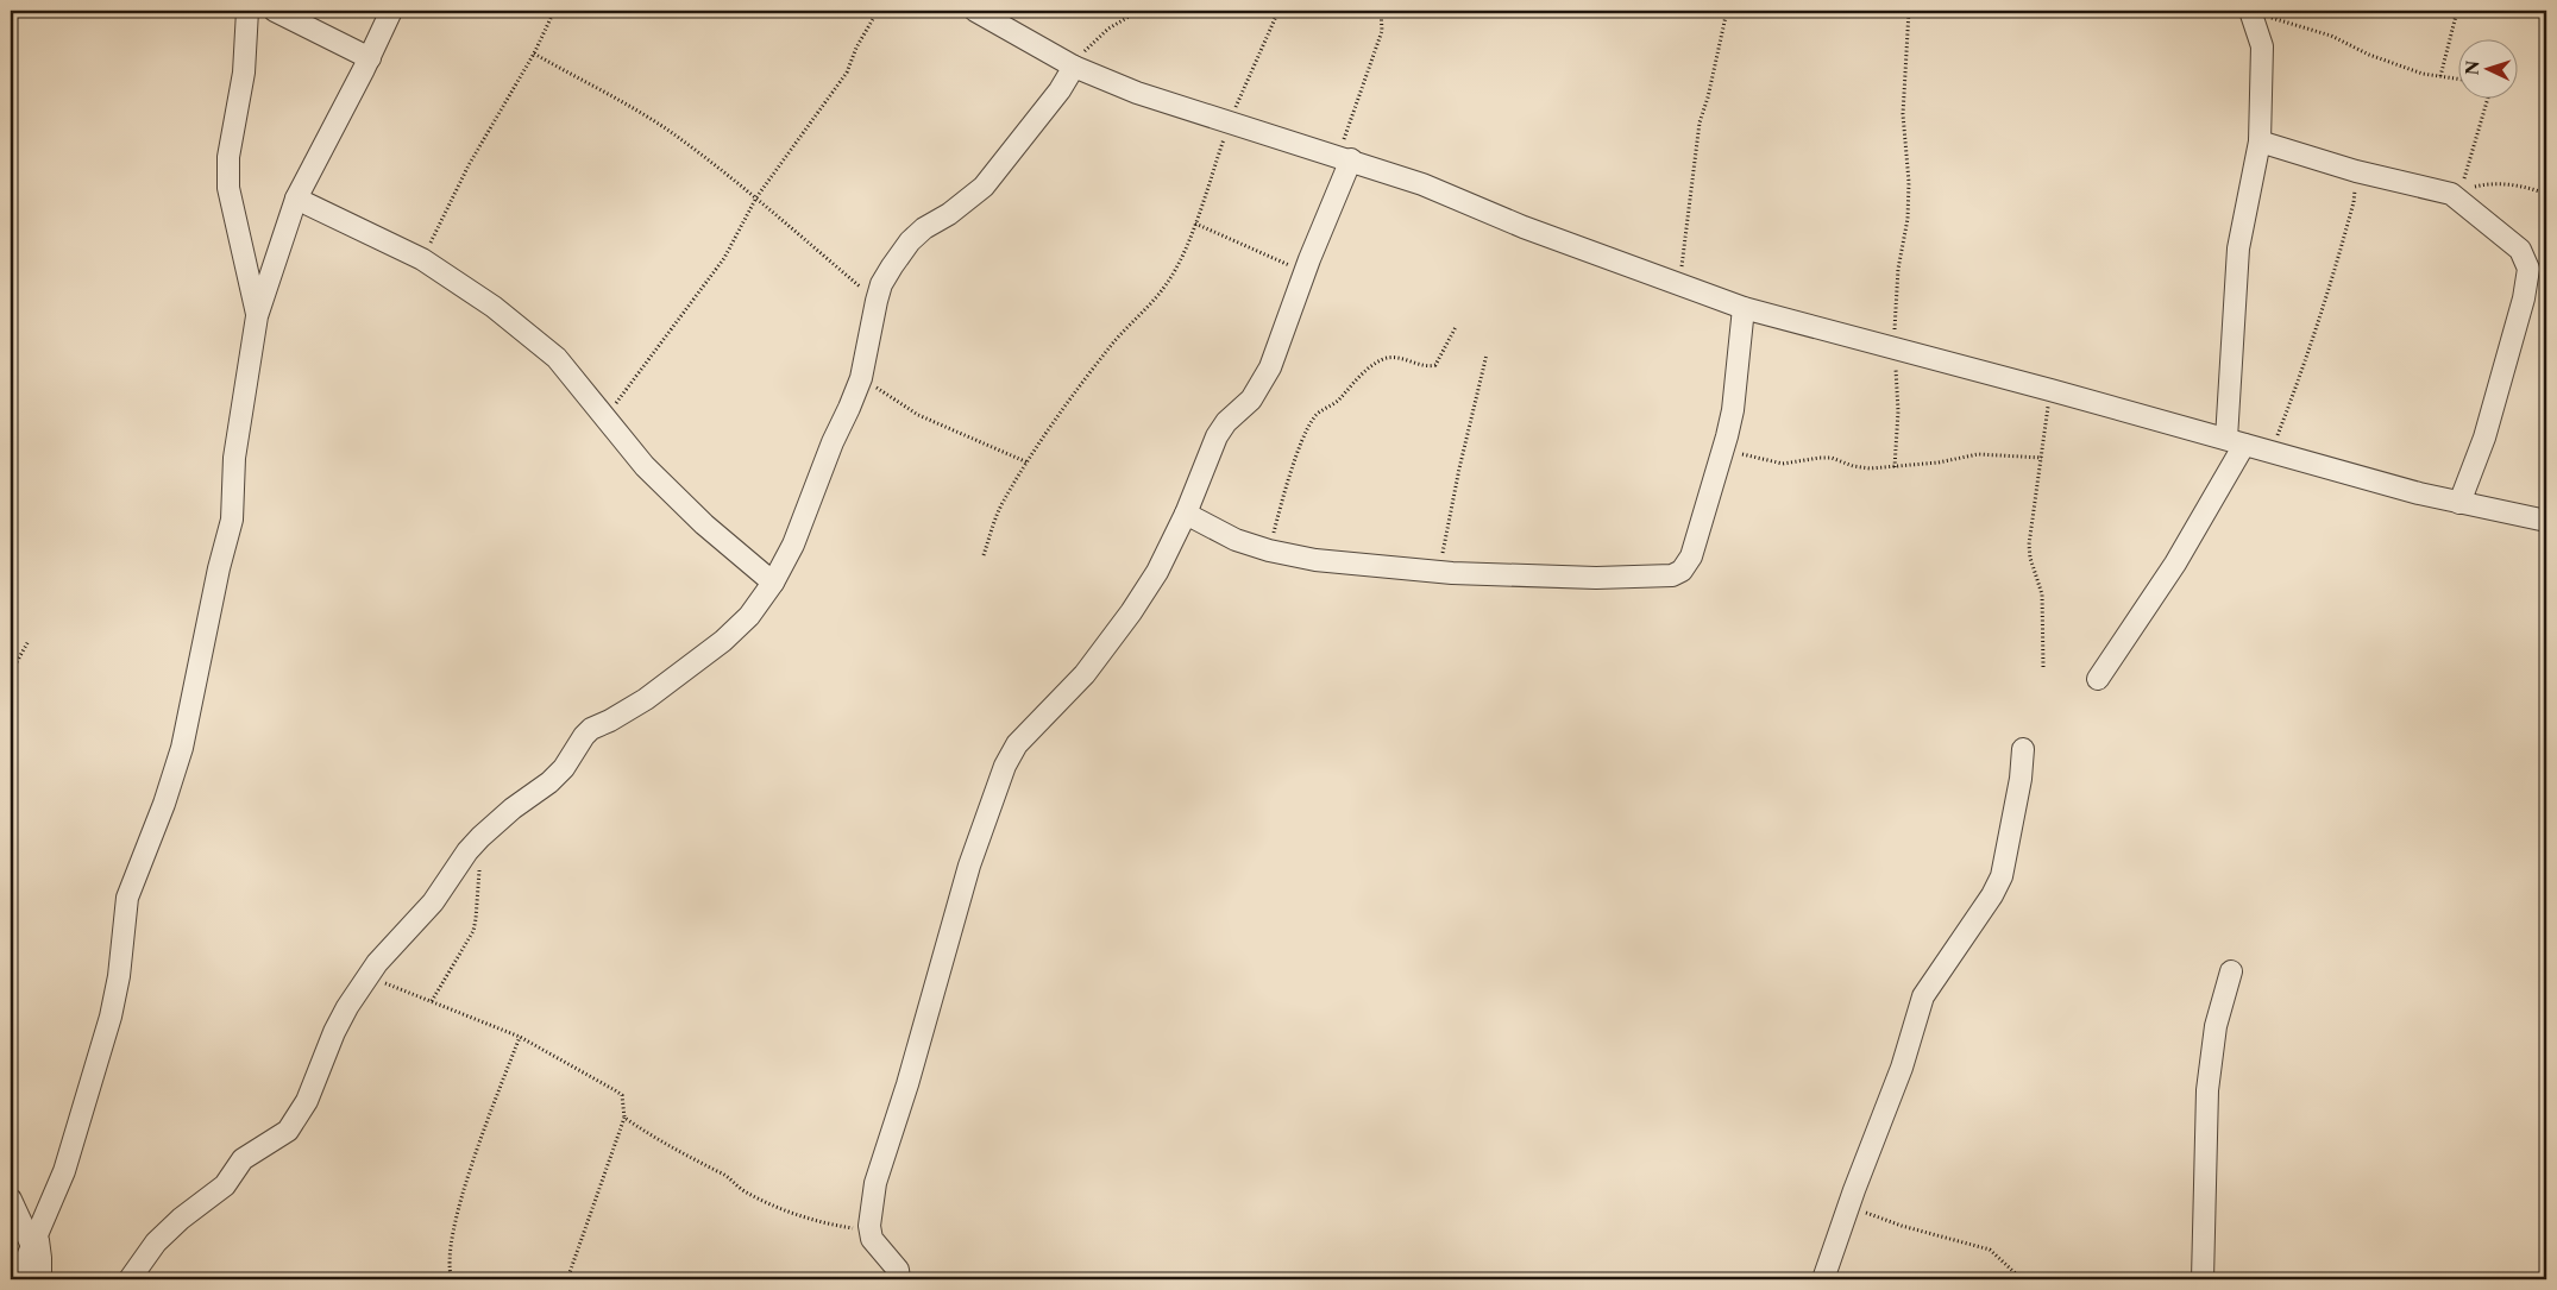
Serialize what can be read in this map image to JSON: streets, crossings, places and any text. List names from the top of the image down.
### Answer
{
  "north": "left"
}
